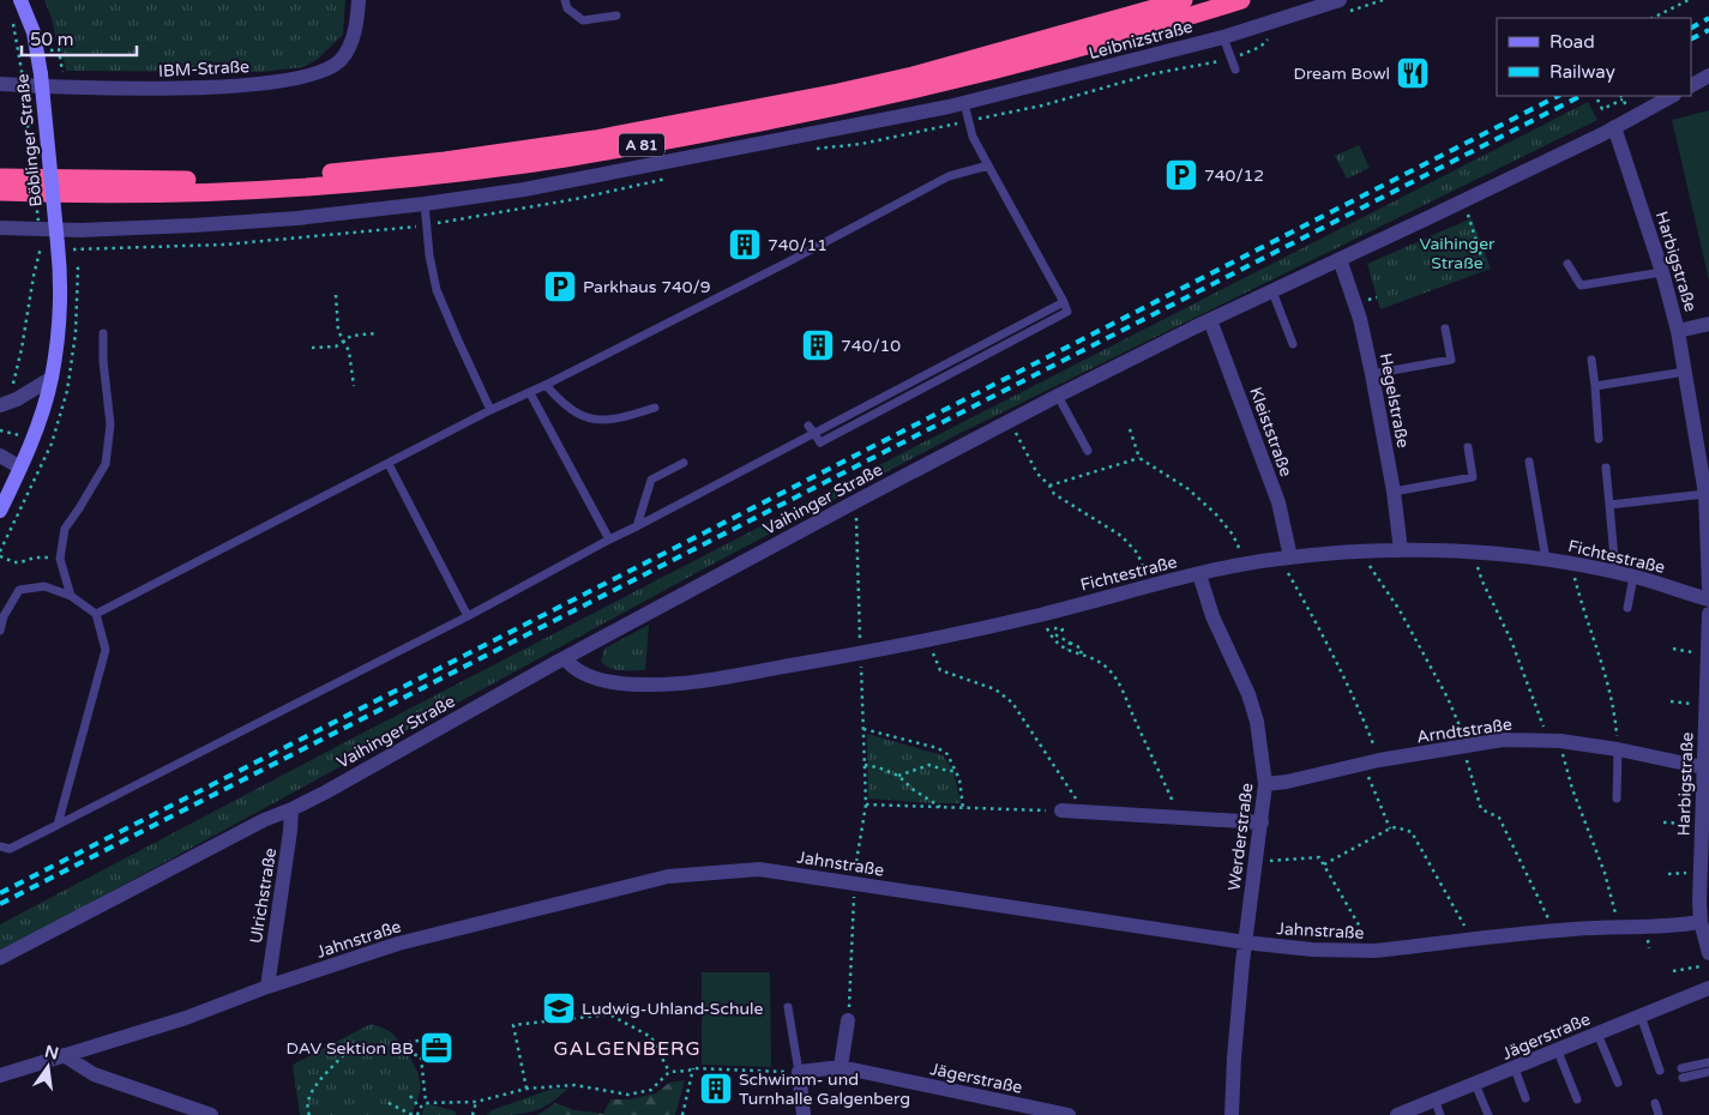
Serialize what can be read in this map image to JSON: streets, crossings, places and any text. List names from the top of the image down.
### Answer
{
  "streets": {
    "highway": ["A 81"],
    "main road": ["Böblinger Straße"],
    "street": [
      "Leibnizstraße",
      "IBM-Straße",
      "Harbigstraße",
      "Hegelstraße",
      "Kleiststraße",
      "Vaihinger Straße",
      "Fichtestraße",
      "Arndtstraße",
      "Werderstraße",
      "Jahnstraße",
      "Ulrichstraße",
      "Jägerstraße"
    ]
  },
  "crossings": [
    ["Harbigstraße", "Vaihinger Straße"],
    ["Harbigstraße", "Arndtstraße"],
    ["Harbigstraße", "Jahnstraße"],
    ["Hegelstraße", "Vaihinger Straße"],
    ["Hegelstraße", "Fichtestraße"],
    ["Kleiststraße", "Vaihinger Straße"],
    ["Kleiststraße", "Fichtestraße"],
    ["Vaihinger Straße", "Fichtestraße"],
    ["Vaihinger Straße", "Ulrichstraße"],
    ["Fichtestraße", "Werderstraße"],
    ["Arndtstraße", "Werderstraße"],
    ["Werderstraße", "Jahnstraße"],
    ["Jahnstraße", "Ulrichstraße"]
  ],
  "districts": ["GALGENBERG"],
  "parks": ["Vaihinger Straße"],
  "places": {
    "restaurant": ["Dream Bowl"],
    "parking": ["740/12", "Parkhaus 740/9"],
    "building": ["740/11", "740/10", "Schwimm- und Turnhalle Galgenberg"],
    "school or university": ["Ludwig-Uhland-Schule"],
    "office": ["DAV Sektion BB"]
  },
  "legend": ["Road", "Railway"],
  "scale_bar": "50 m",
  "north": "top"
}
